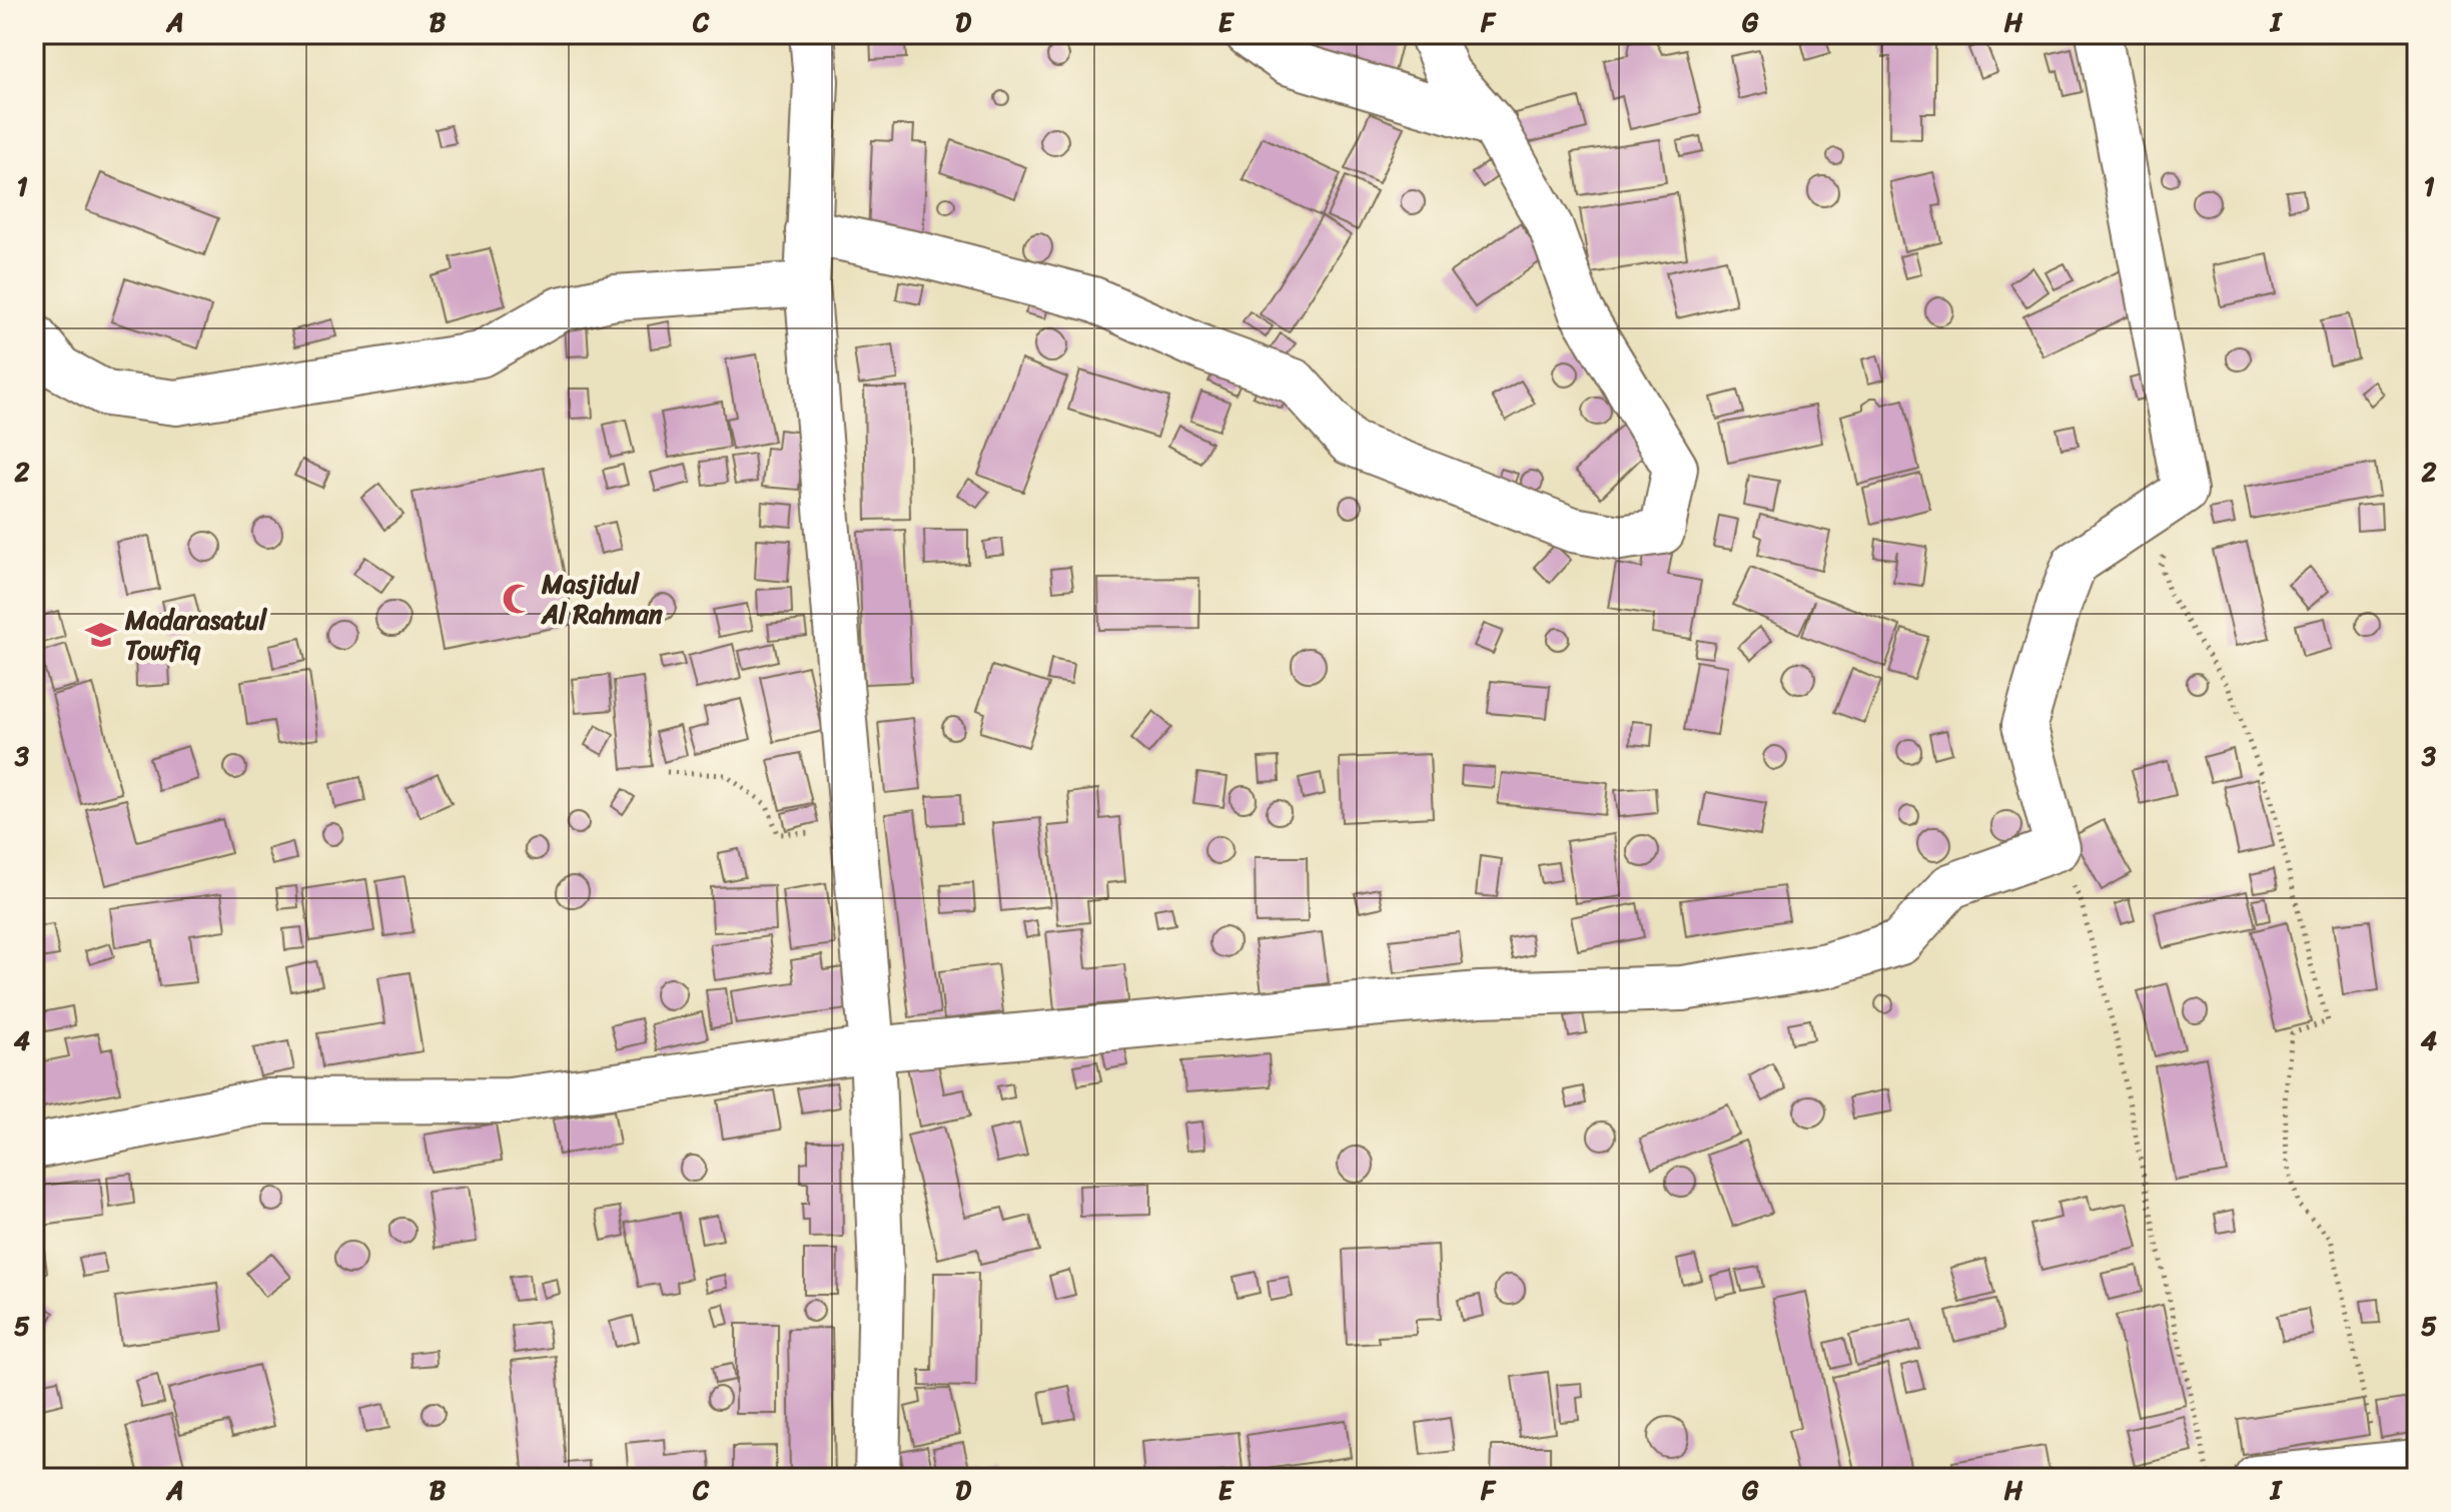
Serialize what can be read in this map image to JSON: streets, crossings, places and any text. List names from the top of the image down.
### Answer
{
  "places": {
    "mosque": ["Masjidul Al Rahman"],
    "school or university": ["Madarasatul Towfiq"]
  },
  "grid": {
    "columns": [
      "A",
      "B",
      "C",
      "D",
      "E",
      "F",
      "G",
      "H",
      "I"
    ],
    "rows": [
      "1",
      "2",
      "3",
      "4",
      "5"
    ]
  }
}
